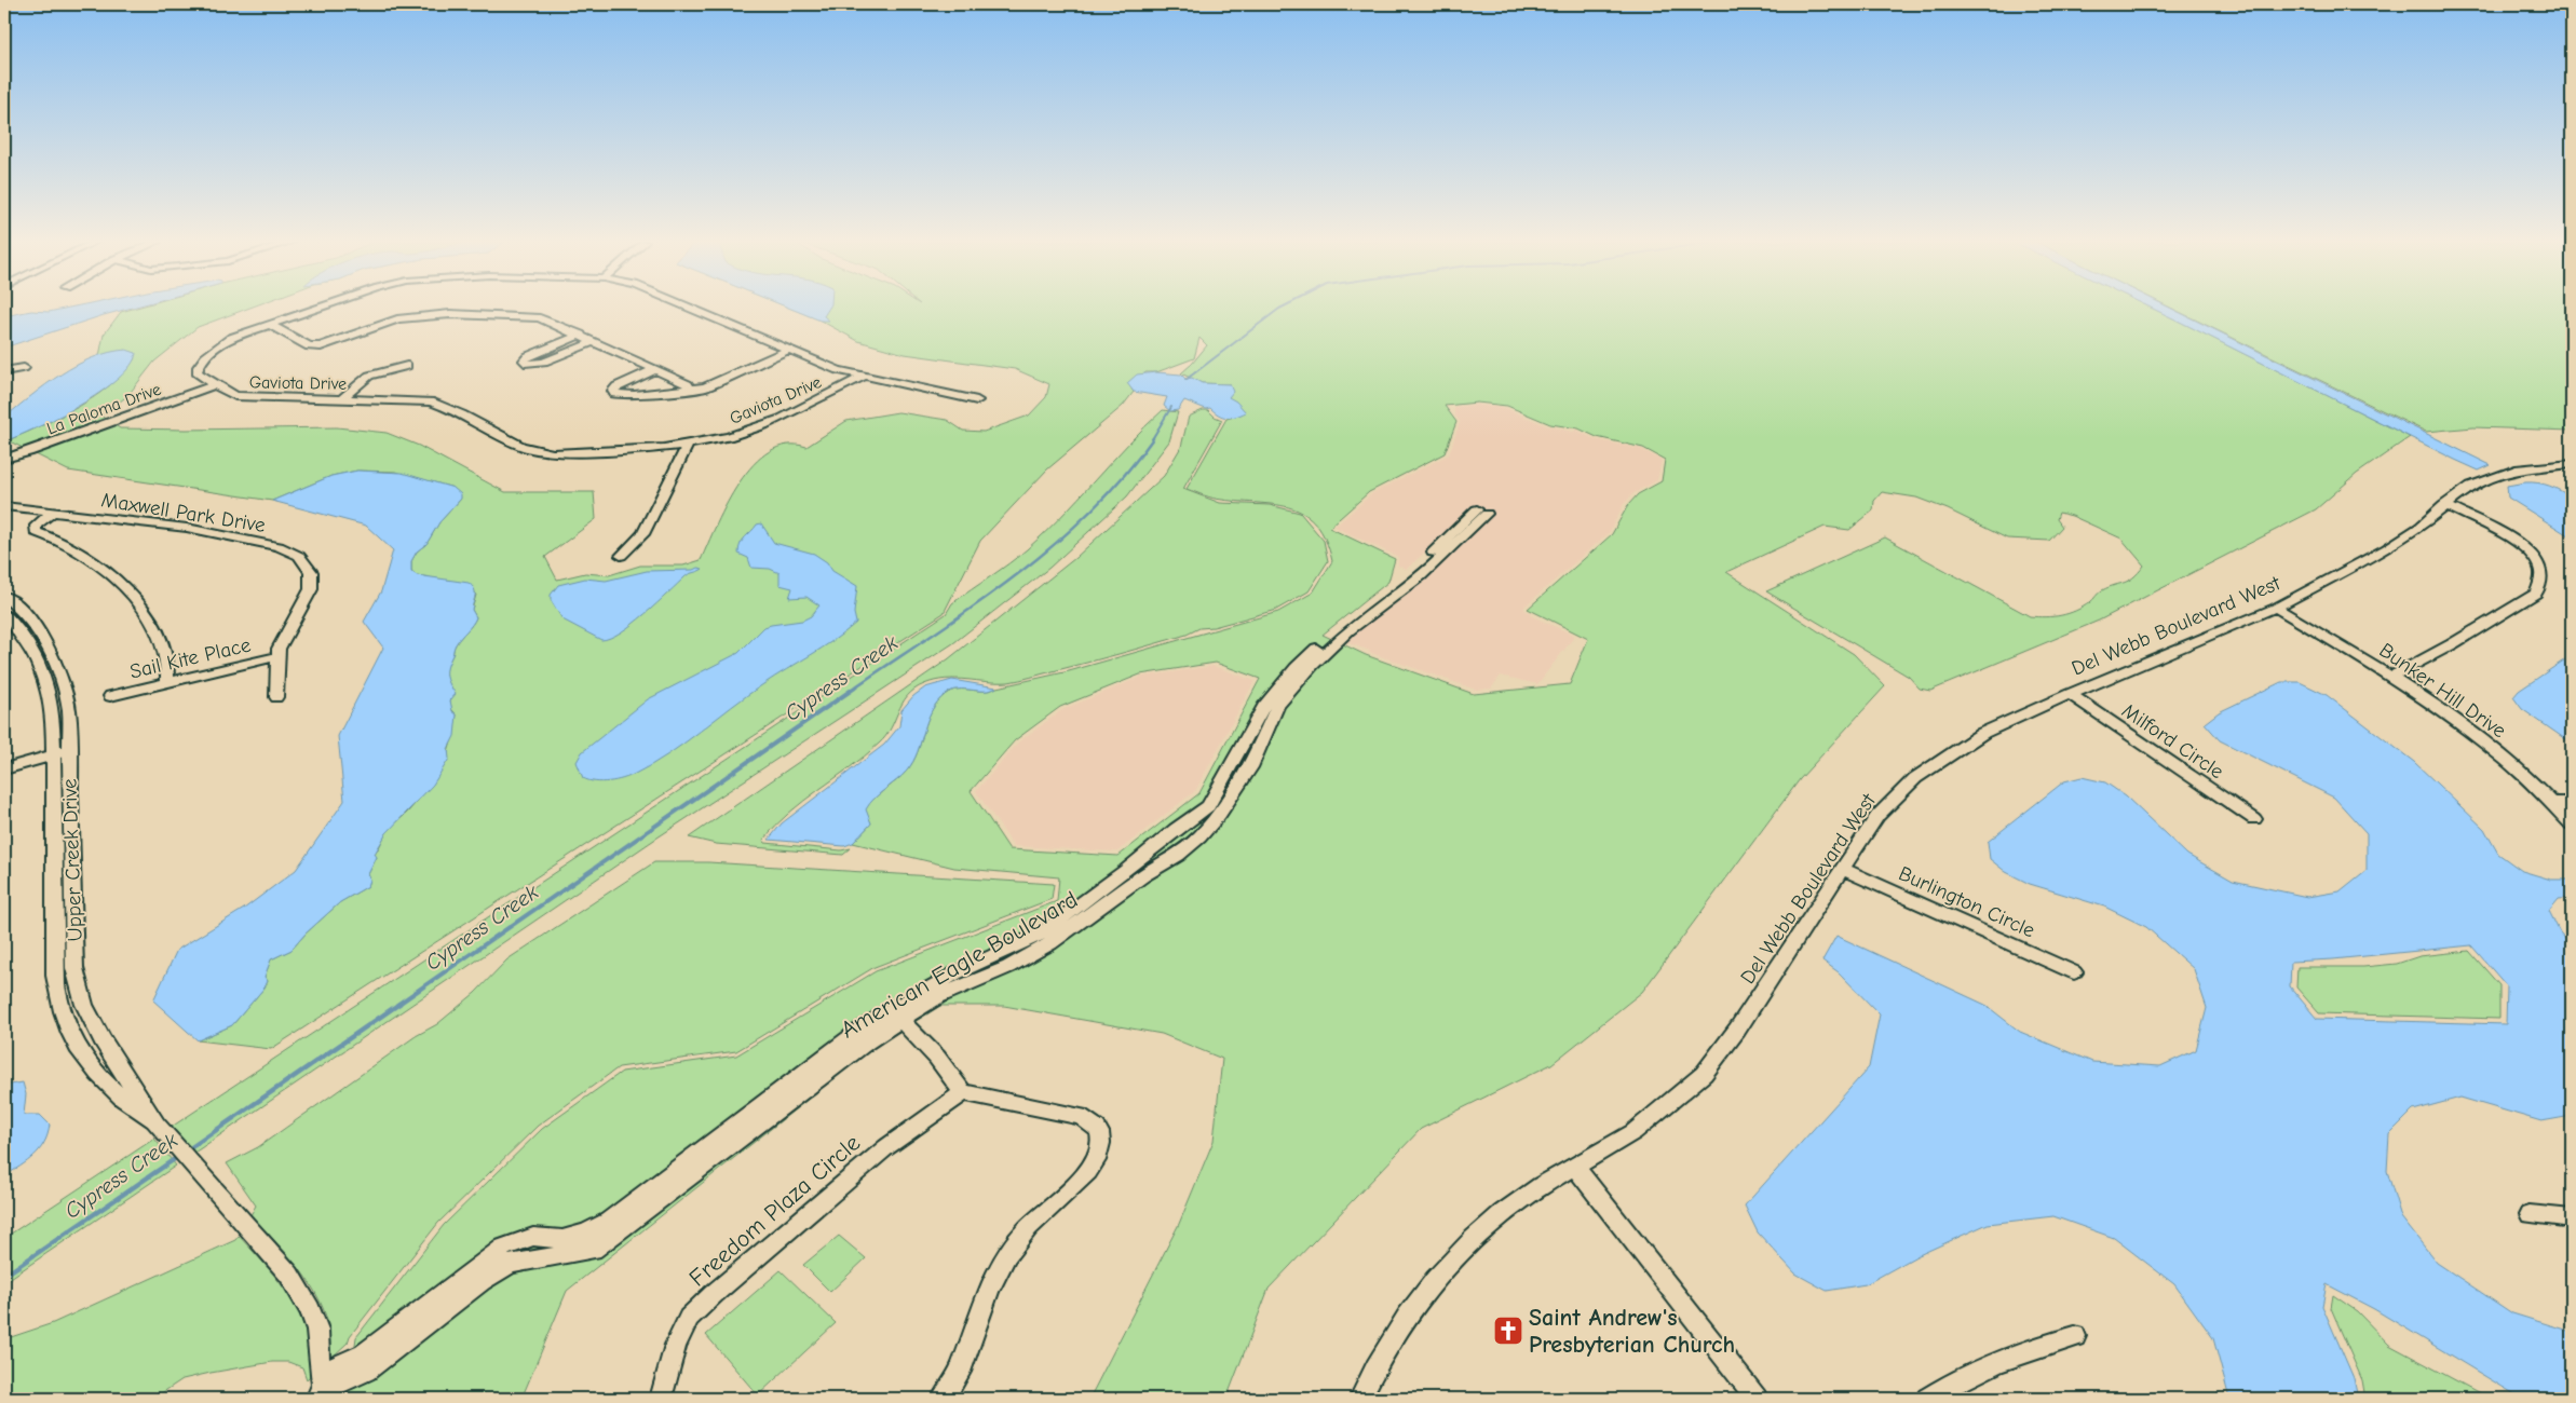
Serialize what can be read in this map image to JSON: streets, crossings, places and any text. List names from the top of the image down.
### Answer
{
  "streets": {
    "street": [
      "Gaviota Drive",
      "La Paloma Drive",
      "Maxwell Park Drive",
      "Del Webb Boulevard West",
      "Sail Kite Place",
      "Bunker Hill Drive",
      "Milford Circle",
      "Upper Creek Drive",
      "Burlington Circle",
      "American Eagle Boulevard",
      "Freedom Plaza Circle"
    ]
  },
  "crossings": [
    ["Gaviota Drive", "La Paloma Drive"],
    ["Maxwell Park Drive", "Sail Kite Place"],
    ["Del Webb Boulevard West", "Bunker Hill Drive"],
    ["Del Webb Boulevard West", "Milford Circle"],
    ["Del Webb Boulevard West", "Burlington Circle"],
    ["Upper Creek Drive", "American Eagle Boulevard"]
  ],
  "water": ["Cypress Creek"],
  "places": {
    "church": ["Saint Andrew's Presbyterian Church"]
  }
}
